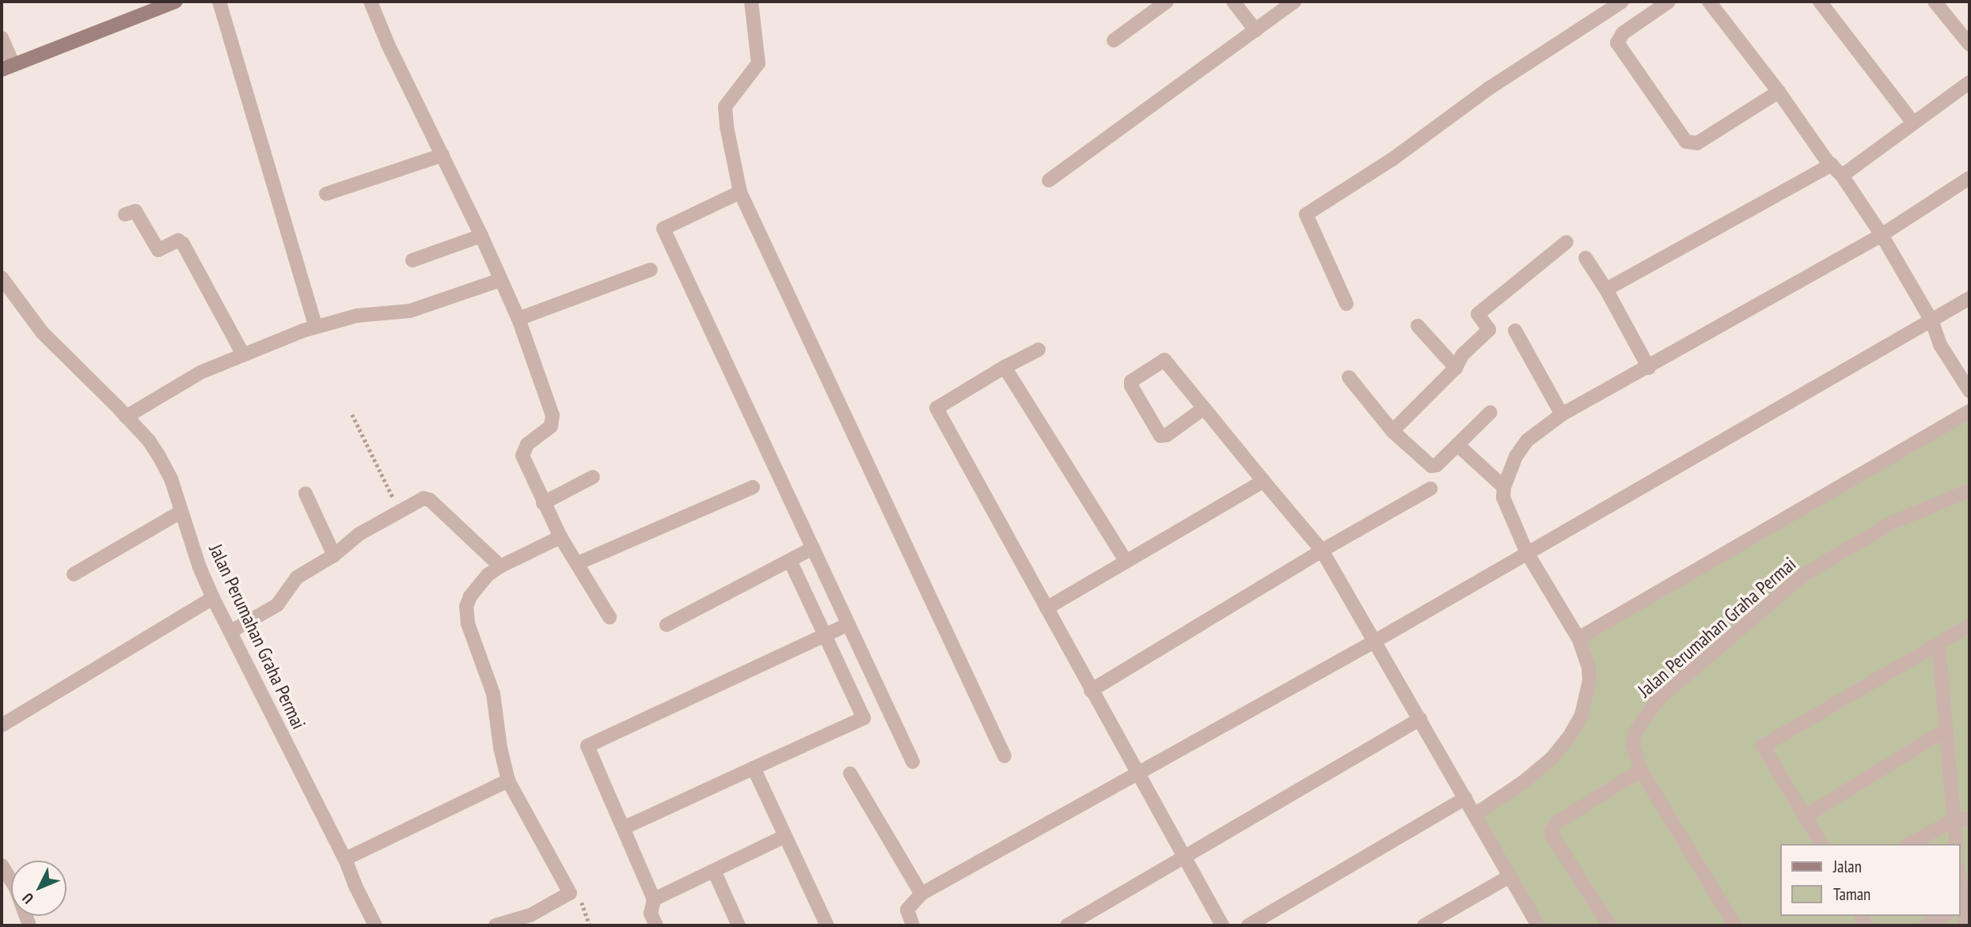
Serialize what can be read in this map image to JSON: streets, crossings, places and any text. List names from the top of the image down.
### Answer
{
  "streets": {
    "street": ["Jalan Perumahan Graha Permai"]
  },
  "legend": ["Jalan", "Taman"],
  "north": "bottom left"
}
